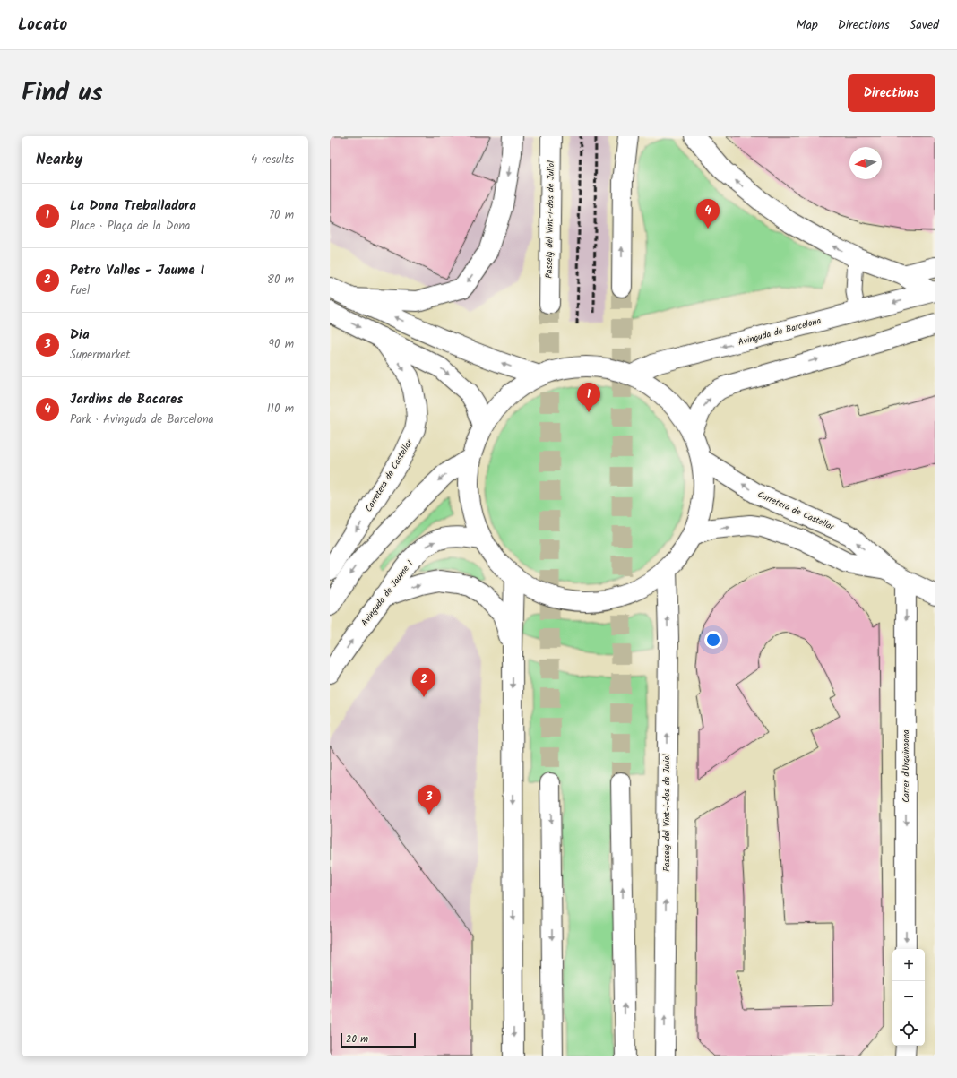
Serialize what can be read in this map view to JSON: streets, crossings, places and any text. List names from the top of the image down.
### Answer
{
  "streets": {
    "street": [
      "Passeig del Vint-i-dos de Juliol",
      "Avinguda de Barcelona",
      "Carretera de Castellar",
      "Avinguda de Jaume I",
      "Carrer d'Urquinaona"
    ]
  },
  "crossings": [
    ["Carretera de Castellar", "Carrer d'Urquinaona"]
  ],
  "one_way": ["Avinguda de Barcelona", "Carrer d'Urquinaona"],
  "scale_bar": "20 m",
  "north": "left",
  "page": {
    "header": "Locato",
    "nav": ["Map", "Directions", "Saved"],
    "title": "Find us",
    "buttons": "Directions",
    "heading": ["Nearby", "4 results"],
    "list": [
      {
        "mark": "1",
        "name": "La Dona Treballadora",
        "note": "Place · Plaça de la Dona",
        "value": "70 m"
      },
      {
        "mark": "2",
        "name": "Petro Valles - Jaume I",
        "note": "Fuel",
        "value": "80 m"
      },
      {
        "mark": "3",
        "name": "Dia",
        "note": "Supermarket",
        "value": "90 m"
      },
      {
        "mark": "4",
        "name": "Jardins de Bacares",
        "note": "Park · Avinguda de Barcelona",
        "value": "110 m"
      }
    ],
    "pins": [
      "4",
      "1",
      "2",
      "3"
    ],
    "map_buttons": ["+", "−"],
    "scale": "20 m"
  }
}
